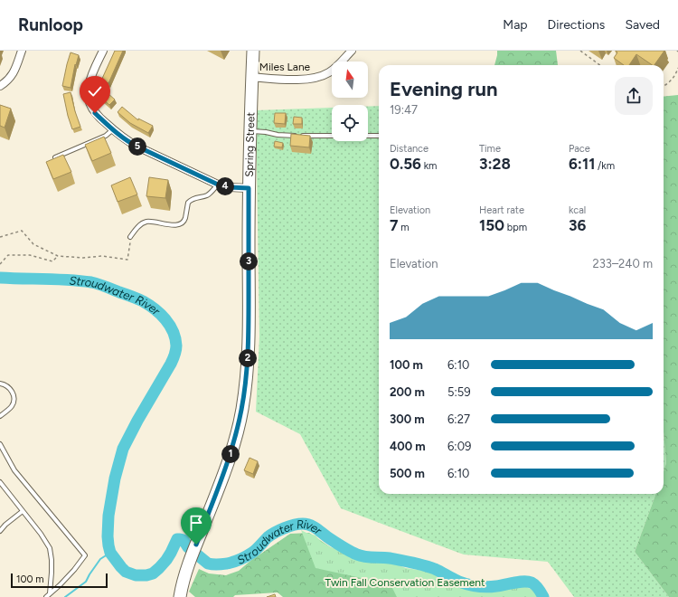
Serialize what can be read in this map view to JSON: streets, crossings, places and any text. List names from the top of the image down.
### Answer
{
  "streets": {
    "main road": ["Spring Street"],
    "street": ["Miles Lane"]
  },
  "crossings": [
    ["Miles Lane", "Spring Street"]
  ],
  "water": ["Stroudwater River"],
  "parks": ["Twin Fall Conservation Easement"],
  "scale_bar": "100 m",
  "north": "top",
  "page": {
    "header": "Runloop",
    "nav": ["Map", "Directions", "Saved"],
    "heading": ["Evening run", "19:47"],
    "stats": [
      ["Distance", "0.56 km"],
      ["Time", "3:28"],
      ["Pace", "6:11 /km"],
      ["Elevation", "7 m"],
      ["Heart rate", "150 bpm"],
      ["kcal", "36"]
    ],
    "pins": [
      "5",
      "4",
      "3",
      "2",
      "1"
    ],
    "chart": ["Elevation", "233–240 m"],
    "list": [
      {
        "name": "100 m",
        "note": "6:10"
      },
      {
        "name": "200 m",
        "note": "5:59"
      },
      {
        "name": "300 m",
        "note": "6:27"
      },
      {
        "name": "400 m",
        "note": "6:09"
      },
      {
        "name": "500 m",
        "note": "6:10"
      }
    ],
    "scale": "100 m"
  }
}
